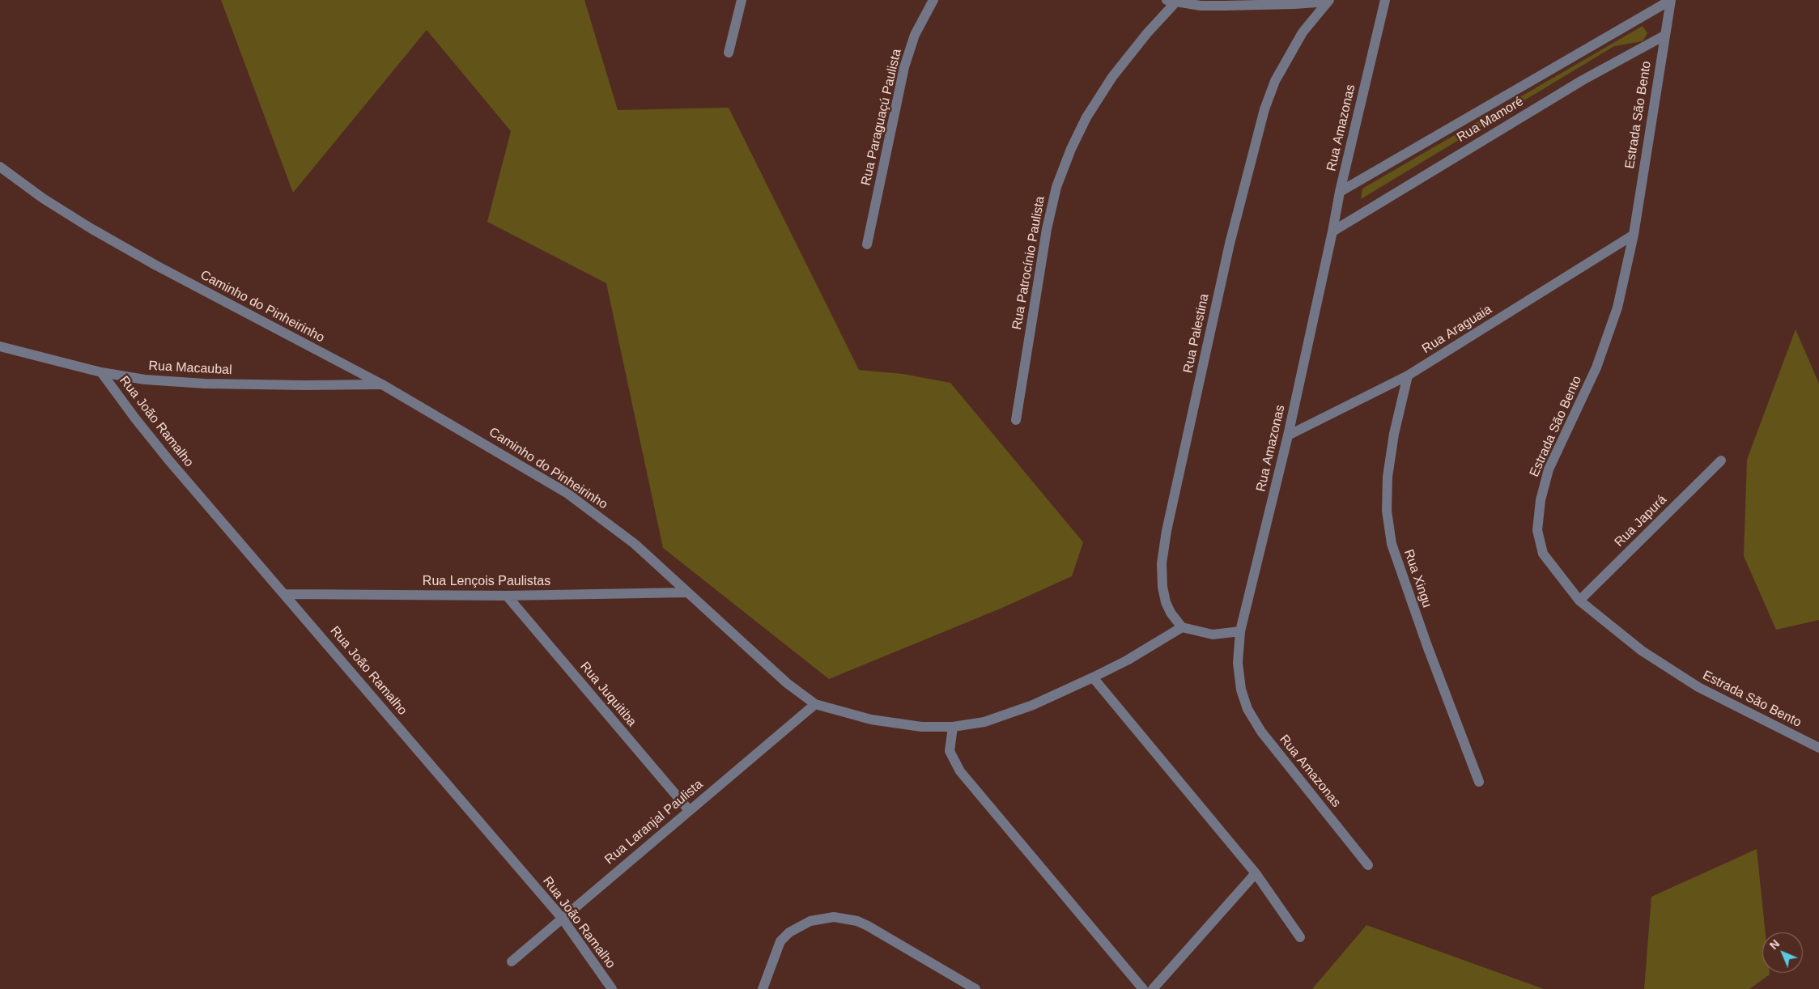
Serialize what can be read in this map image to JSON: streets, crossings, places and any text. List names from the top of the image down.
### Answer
{
  "streets": {
    "street": [
      "Estrada São Bento",
      "Rua Paraguaçú Paulista",
      "Rua Mamoré",
      "Rua Amazonas",
      "Rua Patrocínio Paulista",
      "Caminho do Pinheirinho",
      "Rua Araguaia",
      "Rua Palestina",
      "Rua Macaubal",
      "Rua João Ramalho",
      "Rua Japurá",
      "Rua Xingu",
      "Rua Lençois Paulistas",
      "Rua Juquitiba",
      "Rua Laranjal Paulista"
    ]
  },
  "crossings": [
    ["Estrada São Bento", "Rua Mamoré"],
    ["Estrada São Bento", "Rua Araguaia"],
    ["Estrada São Bento", "Rua Japurá"],
    ["Rua Mamoré", "Rua Amazonas"],
    ["Rua Amazonas", "Rua Araguaia"],
    ["Caminho do Pinheirinho", "Rua Palestina"],
    ["Caminho do Pinheirinho", "Rua Macaubal"],
    ["Caminho do Pinheirinho", "Rua Lençois Paulistas"],
    ["Caminho do Pinheirinho", "Rua Laranjal Paulista"],
    ["Rua Araguaia", "Rua Xingu"],
    ["Rua Macaubal", "Rua João Ramalho"],
    ["Rua João Ramalho", "Rua Lençois Paulistas"],
    ["Rua João Ramalho", "Rua Laranjal Paulista"],
    ["Rua Lençois Paulistas", "Rua Juquitiba"],
    ["Rua Juquitiba", "Rua Laranjal Paulista"]
  ],
  "north": "top left"
}
